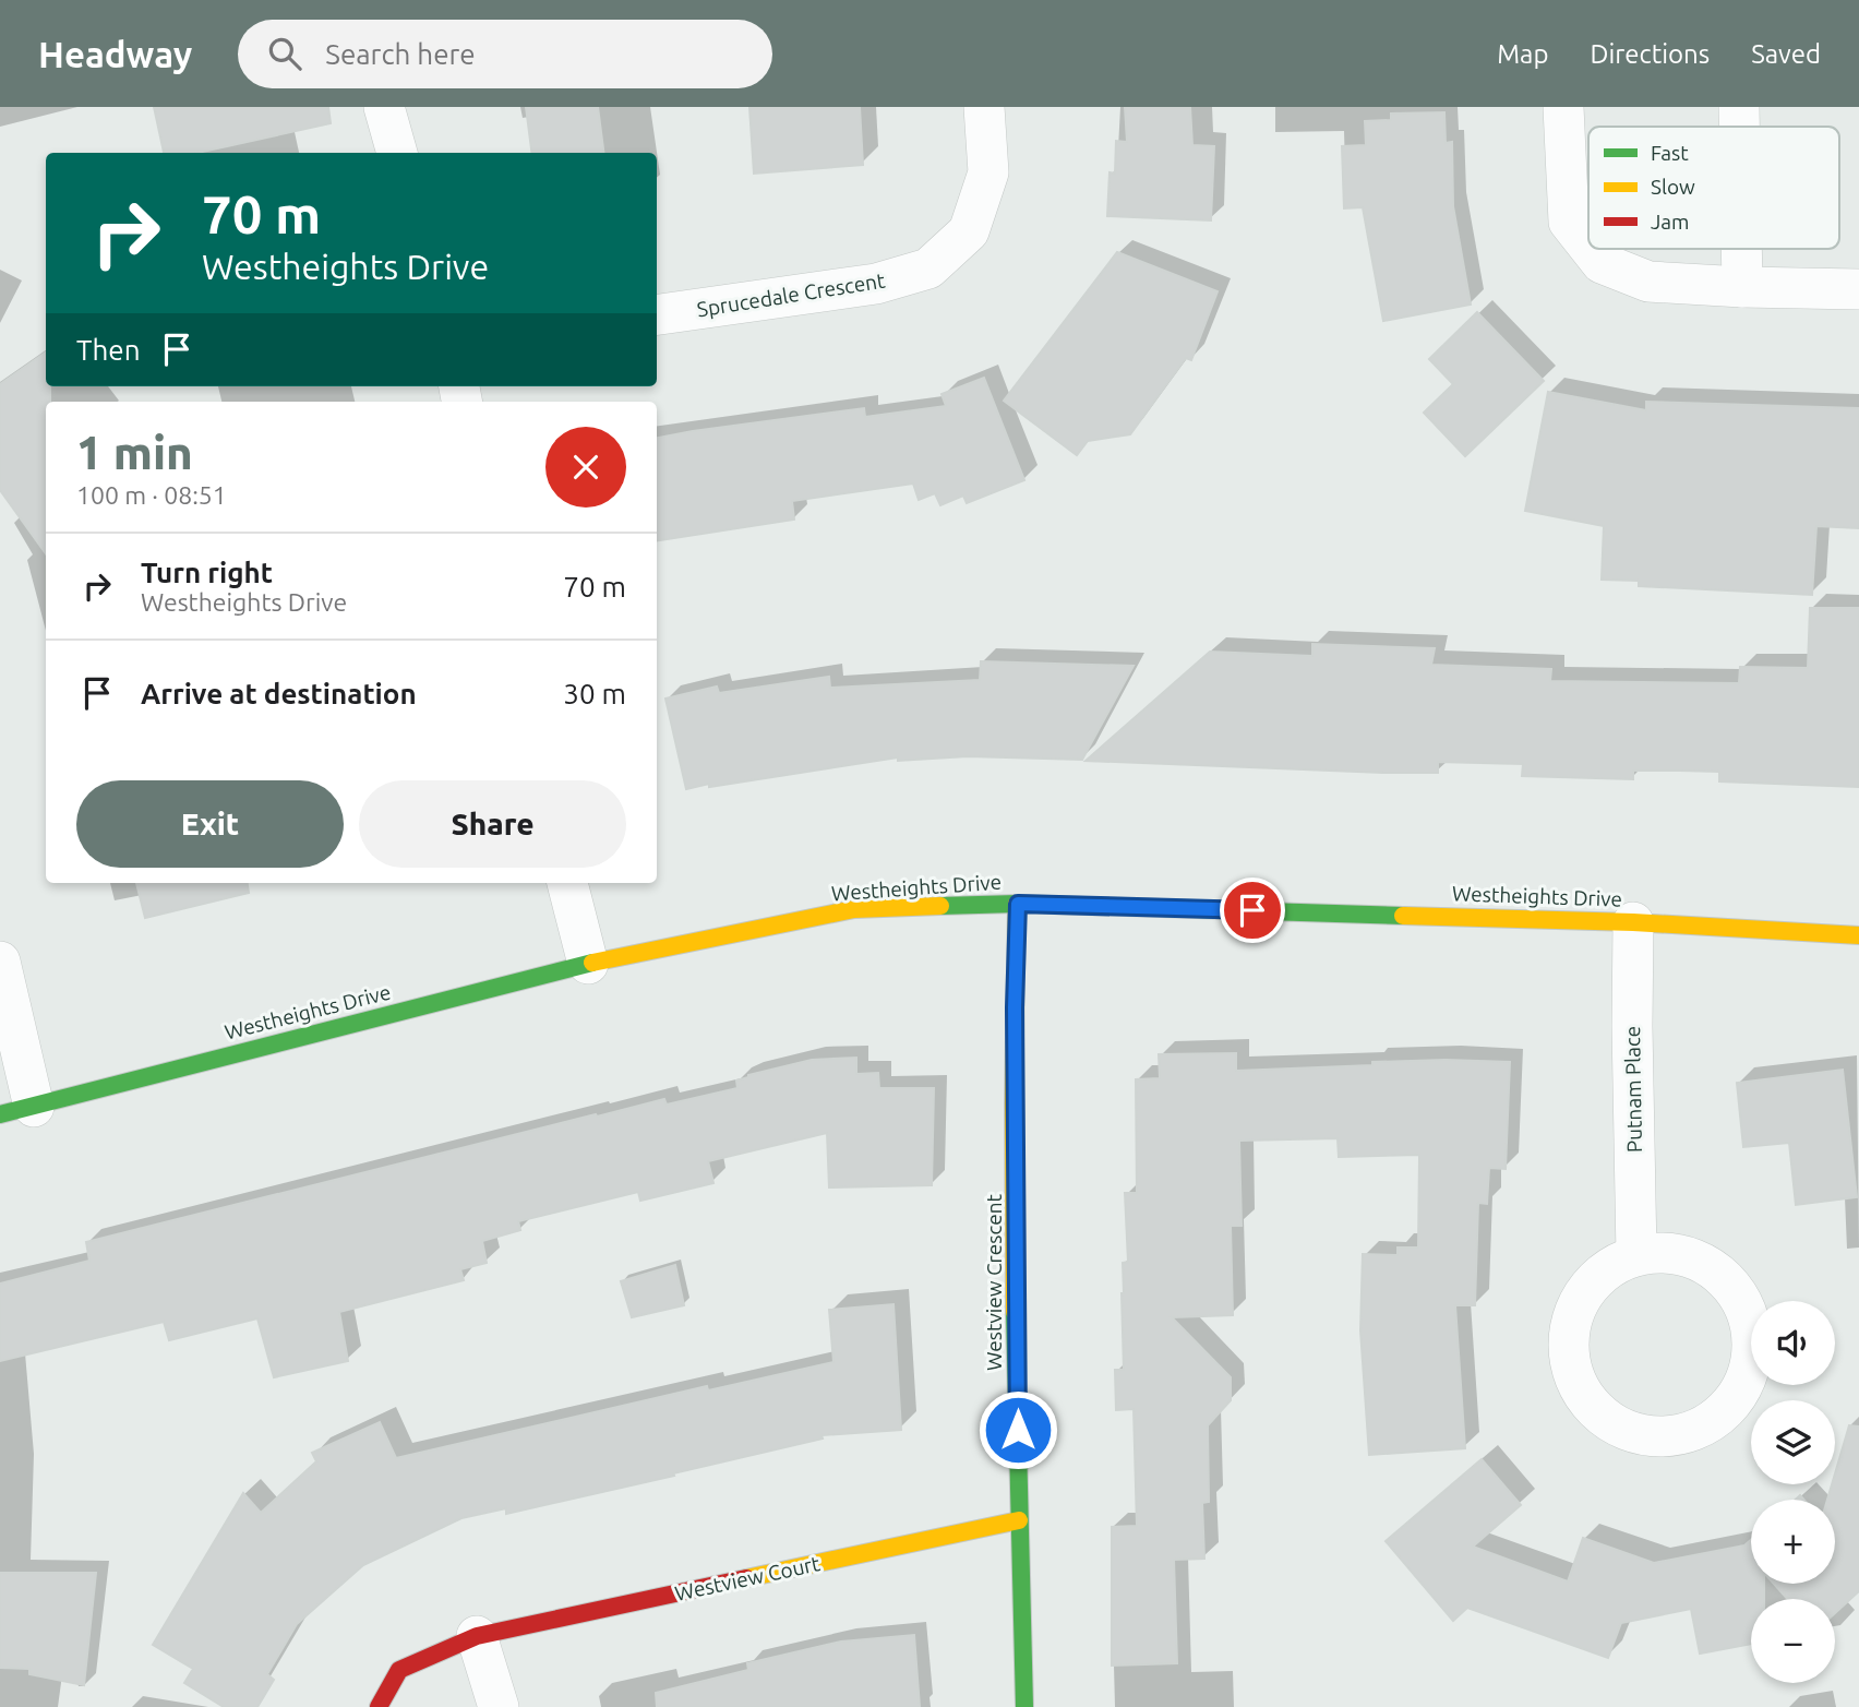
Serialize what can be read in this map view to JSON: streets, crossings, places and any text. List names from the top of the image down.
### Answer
{
  "streets": {
    "street": [
      "Sprucedale Crescent",
      "Westheights Drive",
      "Putnam Place",
      "Westview Crescent",
      "Westview Court"
    ]
  },
  "crossings": [
    ["Westheights Drive", "Putnam Place"],
    ["Westheights Drive", "Westview Crescent"],
    ["Westview Crescent", "Westview Court"]
  ],
  "legend": ["Fast", "Slow", "Jam"],
  "page": {
    "header": "Headway",
    "search": "Search here",
    "nav": ["Map", "Directions", "Saved"],
    "turn": ["70 m", "Westheights Drive"],
    "then": "Then",
    "heading": ["1 min", "100 m · 08:51"],
    "list": [
      {
        "name": "Turn right",
        "note": "Westheights Drive",
        "value": "70 m"
      },
      {
        "name": "Arrive at destination",
        "value": "30 m"
      }
    ],
    "buttons": ["Exit", "Share"],
    "map_buttons": ["+", "−"]
  }
}
